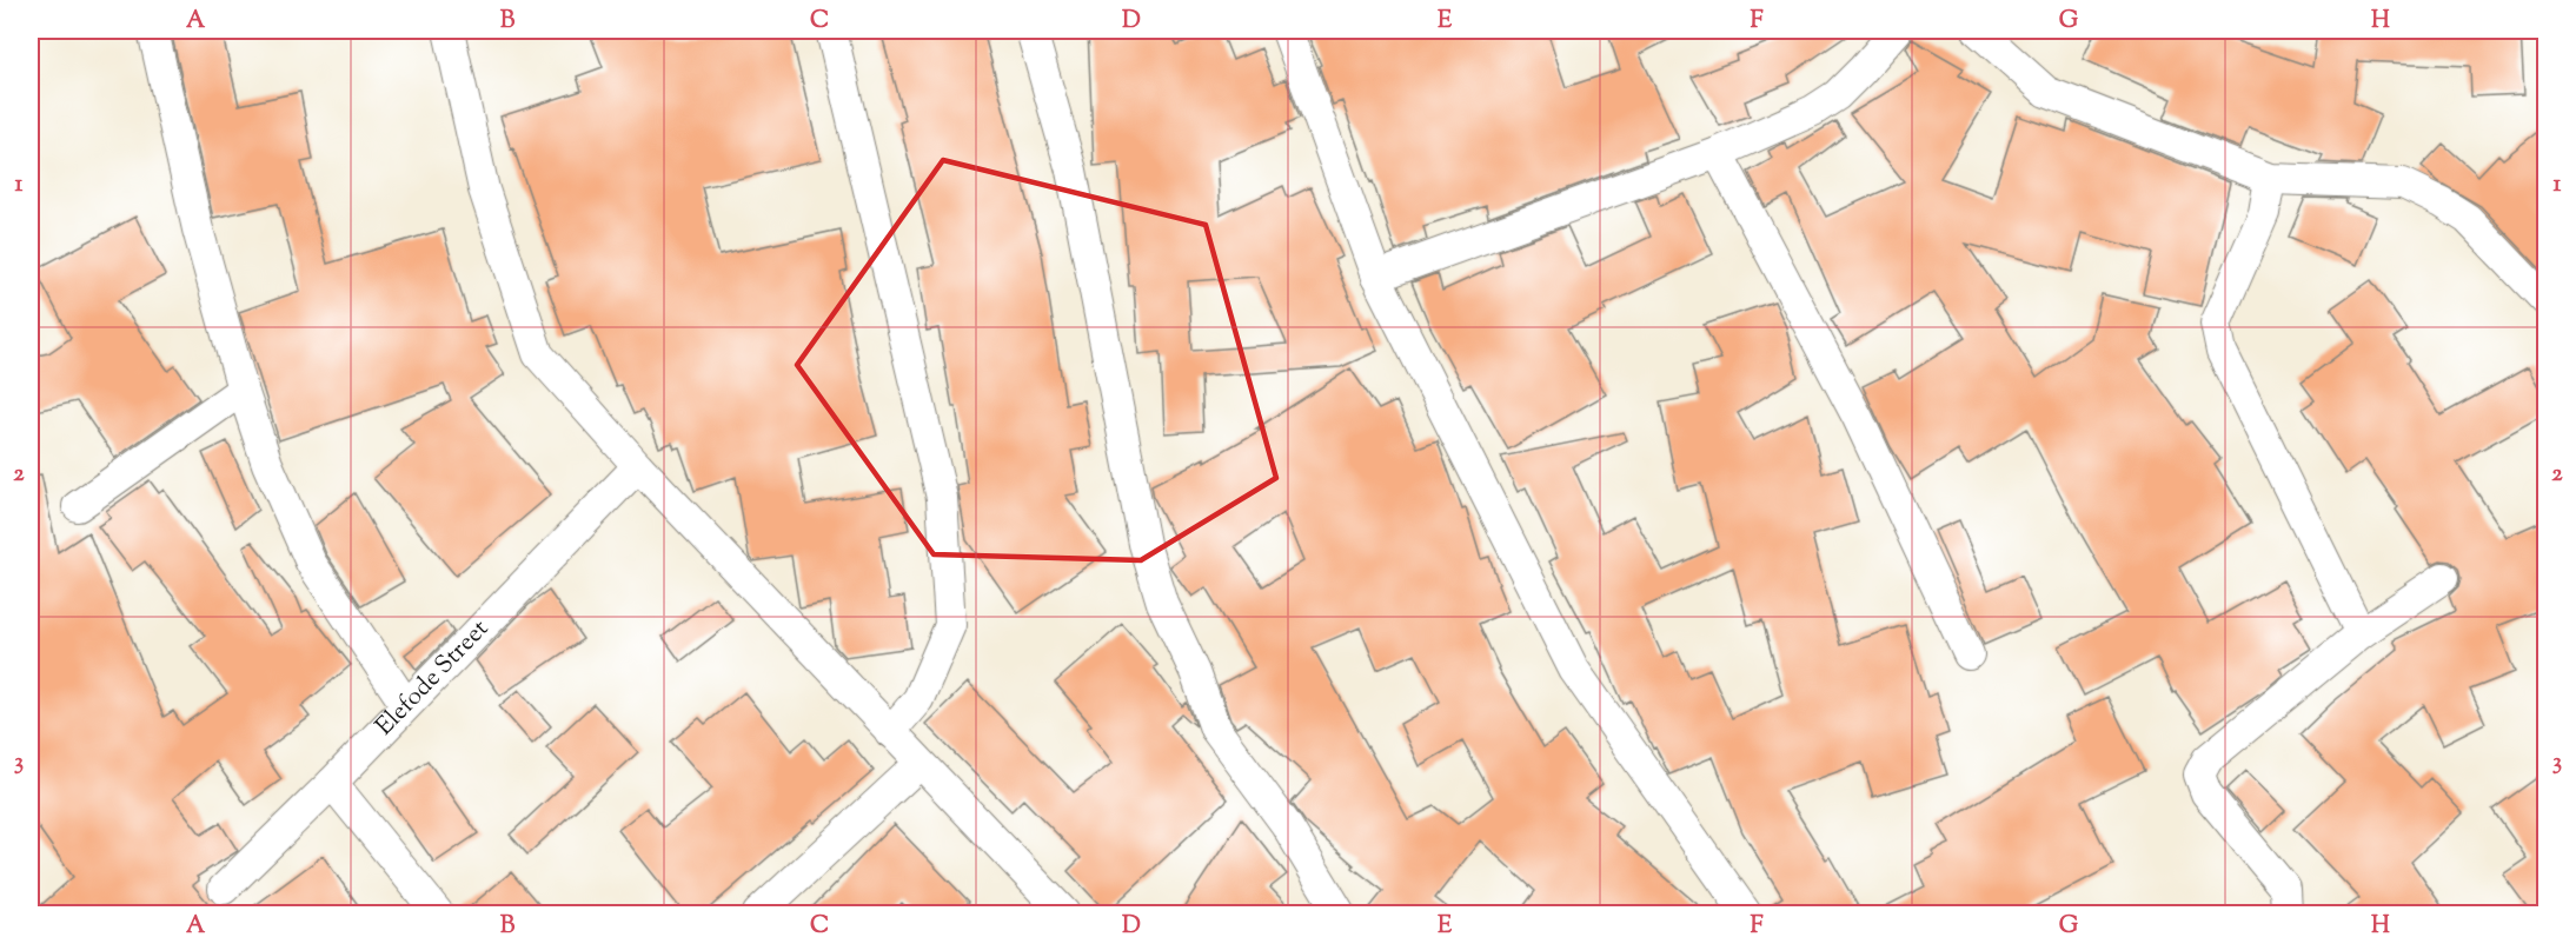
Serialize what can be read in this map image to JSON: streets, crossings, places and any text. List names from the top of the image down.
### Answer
{
  "streets": {
    "street": ["Elefode Street"]
  },
  "grid": {
    "columns": [
      "A",
      "B",
      "C",
      "D",
      "E",
      "F",
      "G",
      "H"
    ],
    "rows": ["1", "2", "3"]
  }
}
